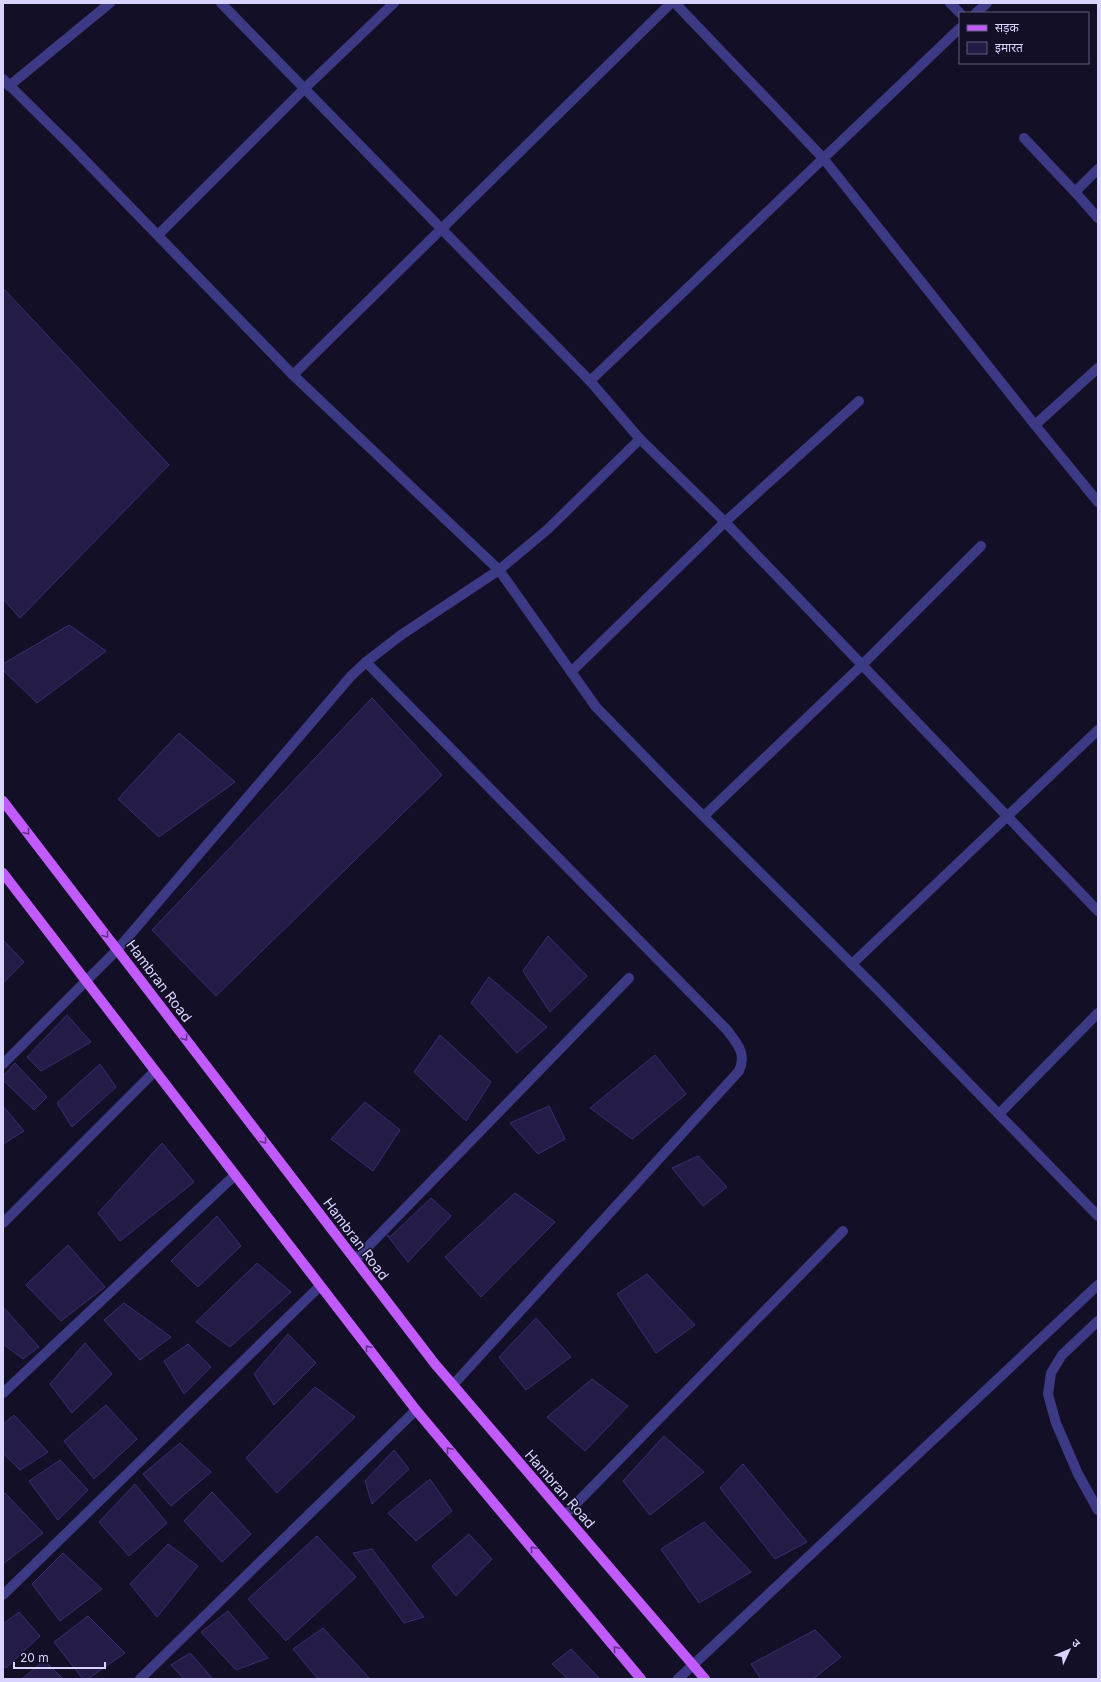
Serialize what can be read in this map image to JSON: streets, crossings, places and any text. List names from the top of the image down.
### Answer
{
  "streets": {
    "main road": ["Hambran Road"]
  },
  "legend": ["सड़क", "इमारत"],
  "scale_bar": "20 m",
  "north": "top right"
}
